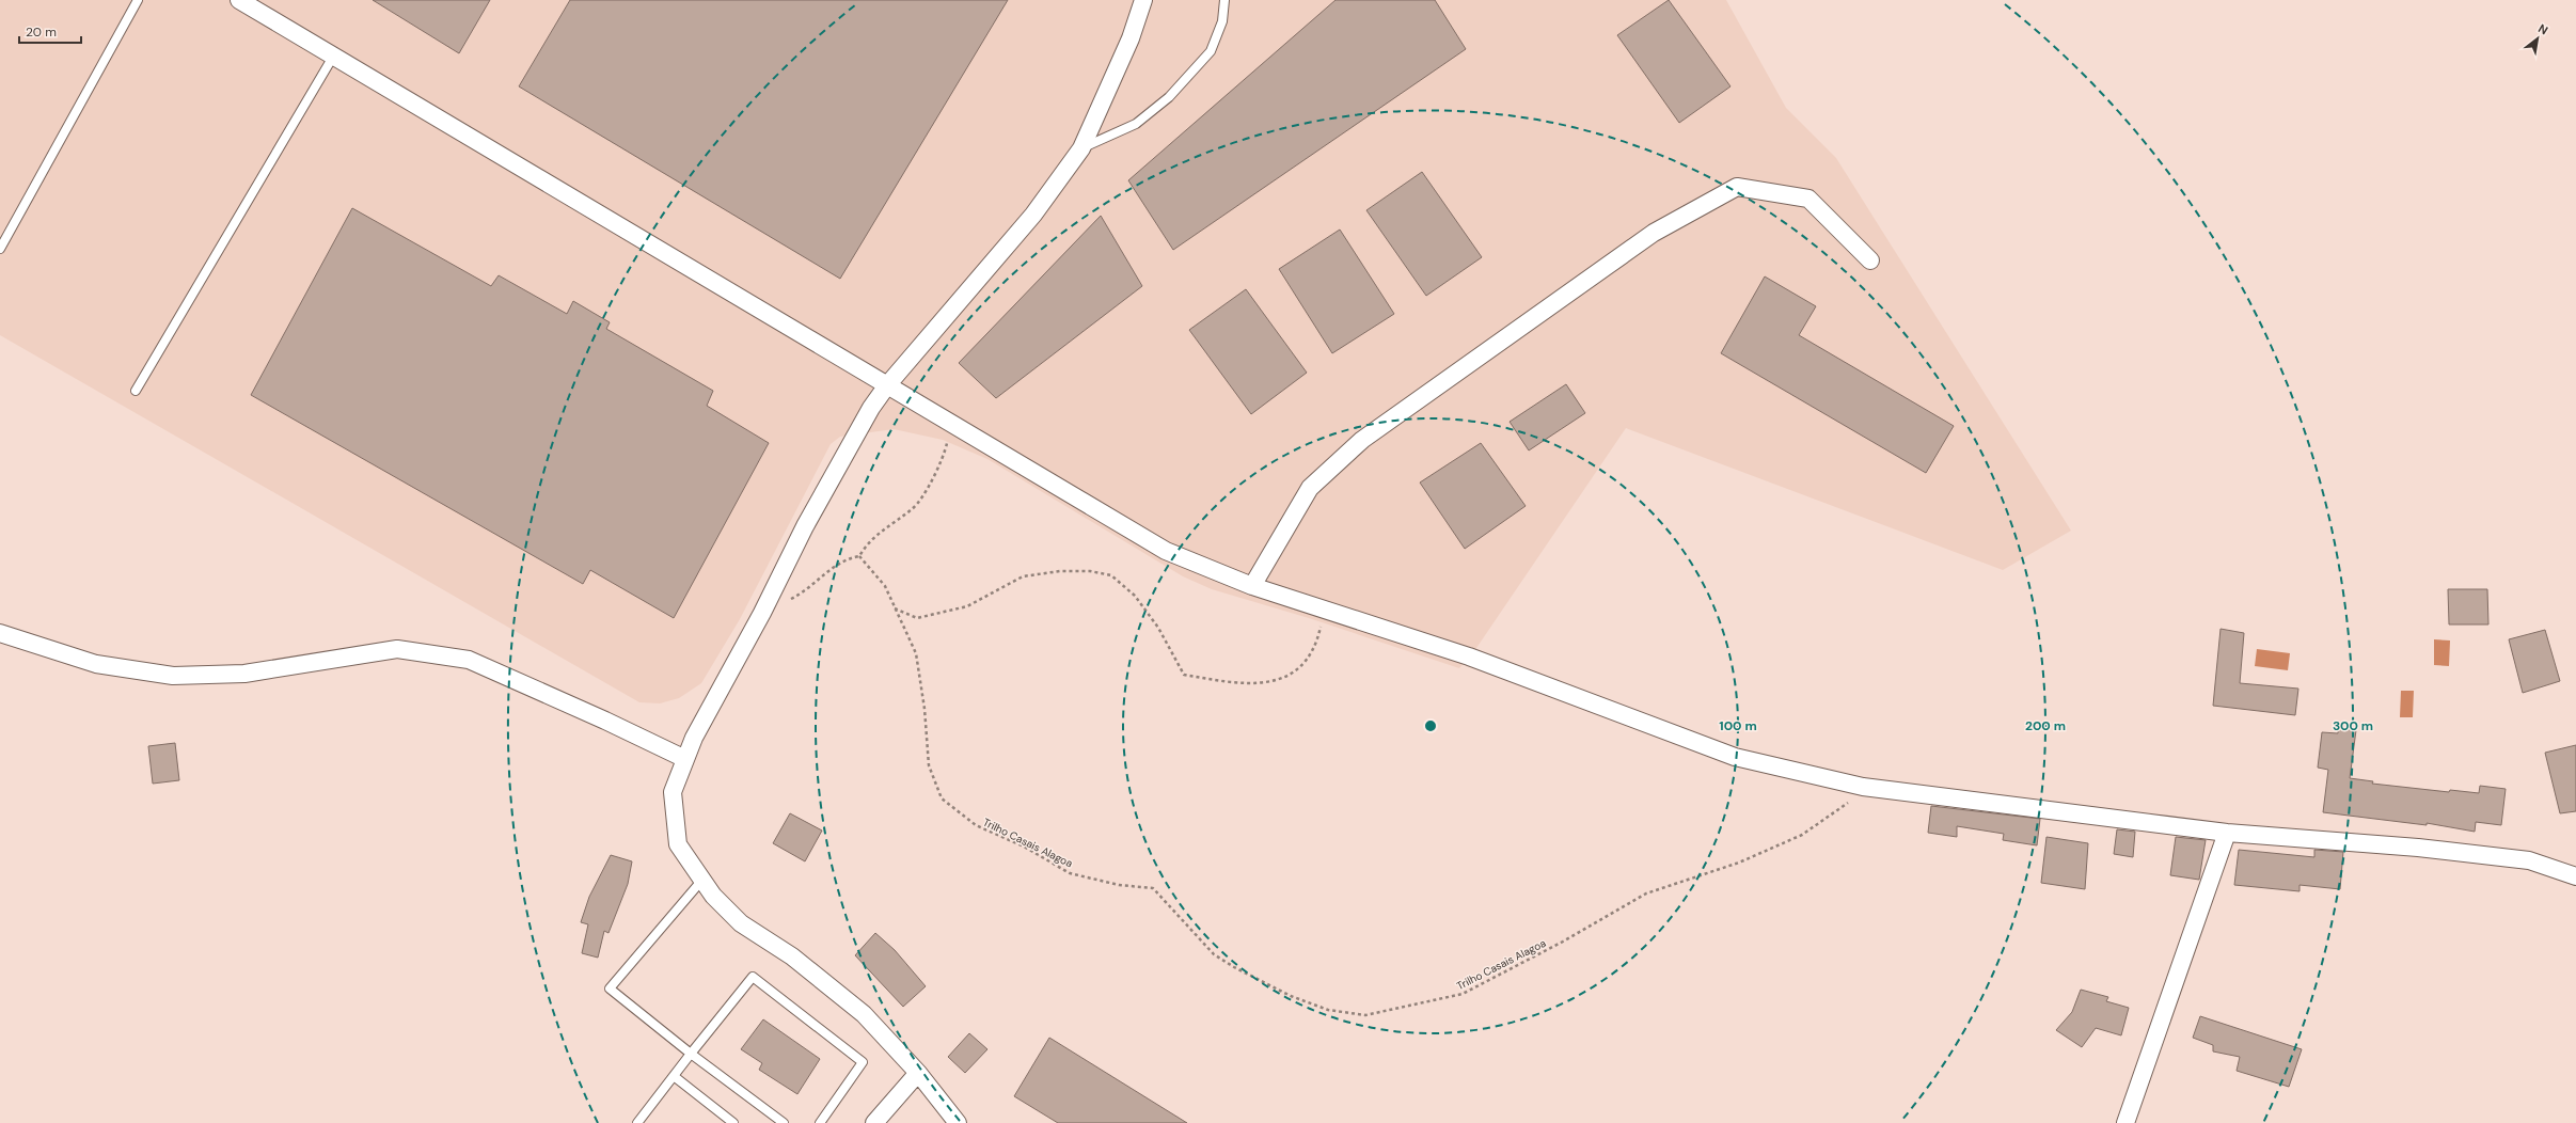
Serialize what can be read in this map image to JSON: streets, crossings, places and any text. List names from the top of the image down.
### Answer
{
  "streets": {
    "path": ["Trilho Casais Alagoa"]
  },
  "scale_bar": "20 m",
  "north": "top right",
  "rings": ["100 m", "200 m", "300 m"]
}
